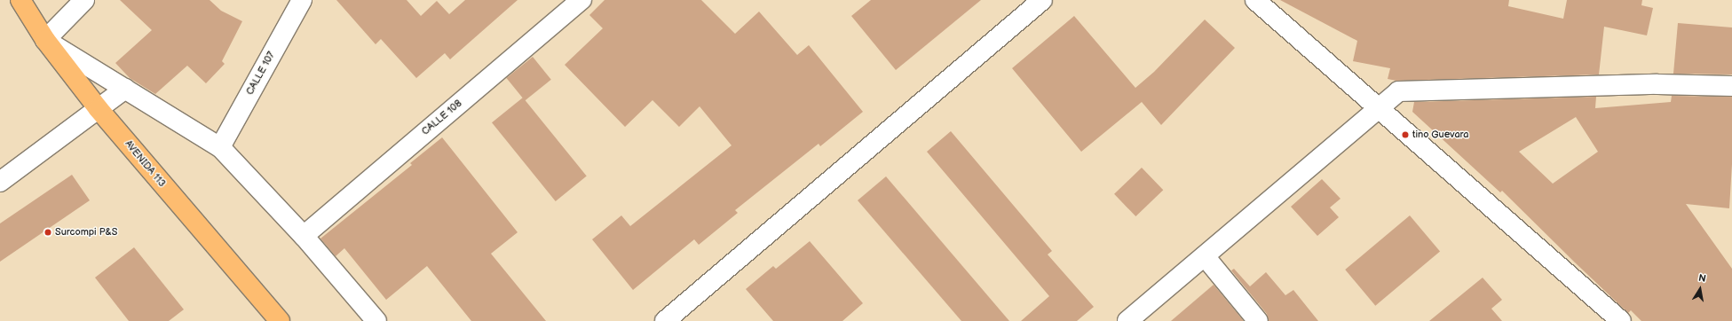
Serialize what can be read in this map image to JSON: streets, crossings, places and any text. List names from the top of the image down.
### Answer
{
  "streets": {
    "main road": ["AVENIDA 113"],
    "street": ["CALLE 107", "CALLE 108"]
  },
  "places": ["tino Guevara", "Surcompi P&S"],
  "north": "top"
}
